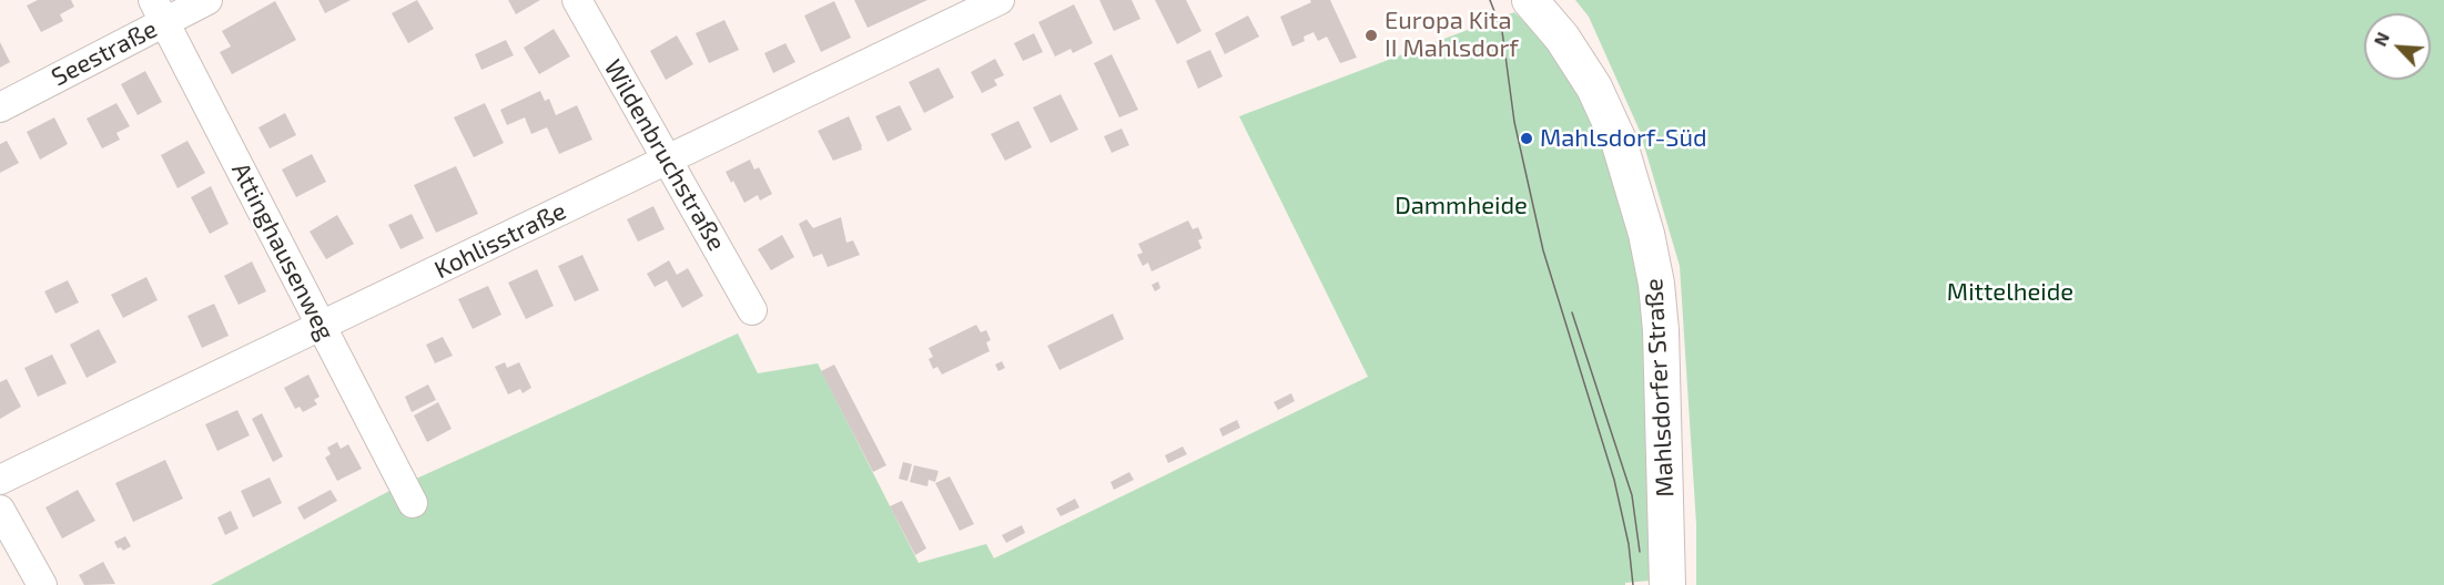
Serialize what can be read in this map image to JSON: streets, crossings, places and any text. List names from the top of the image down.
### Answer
{
  "streets": {
    "main road": ["Mahlsdorfer Straße"],
    "street": [
      "Seestraße",
      "Wildenbruchstraße",
      "Kohlisstraße",
      "Attinghausenweg"
    ]
  },
  "crossings": [
    ["Seestraße", "Attinghausenweg"],
    ["Wildenbruchstraße", "Kohlisstraße"],
    ["Kohlisstraße", "Attinghausenweg"]
  ],
  "parks": ["Dammheide", "Mittelheide"],
  "places": ["Europa Kita II Mahlsdorf", "Mahlsdorf-Süd"],
  "north": "top left"
}
